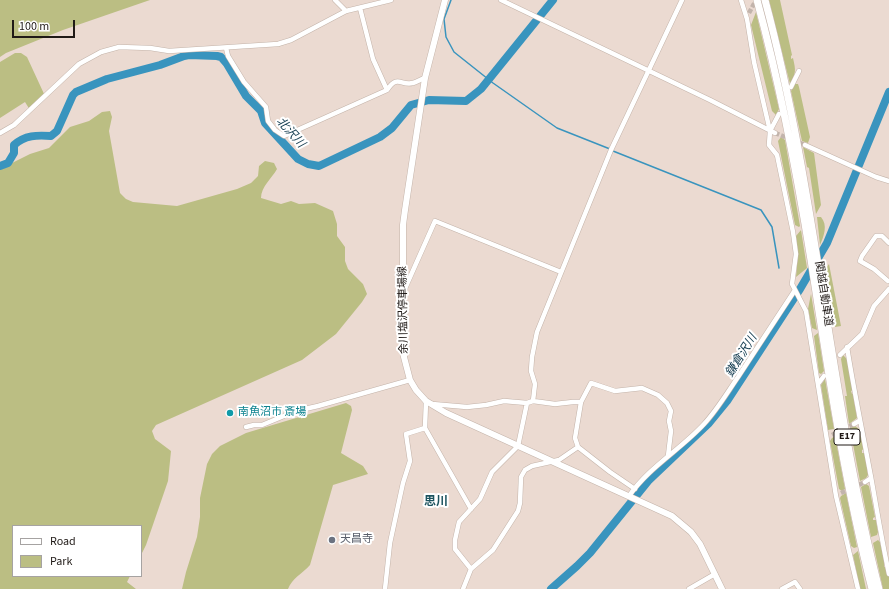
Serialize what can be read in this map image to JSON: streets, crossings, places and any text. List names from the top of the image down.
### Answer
{
  "streets": {
    "highway": ["関越自動車道", "E17"],
    "main road": ["余川塩沢停車場線"]
  },
  "districts": ["思川"],
  "water": ["北沢川", "鎌倉沢川"],
  "places": ["南魚沼市 斎場", "天昌寺"],
  "legend": ["Road", "Park"],
  "scale_bar": "100 m"
}
